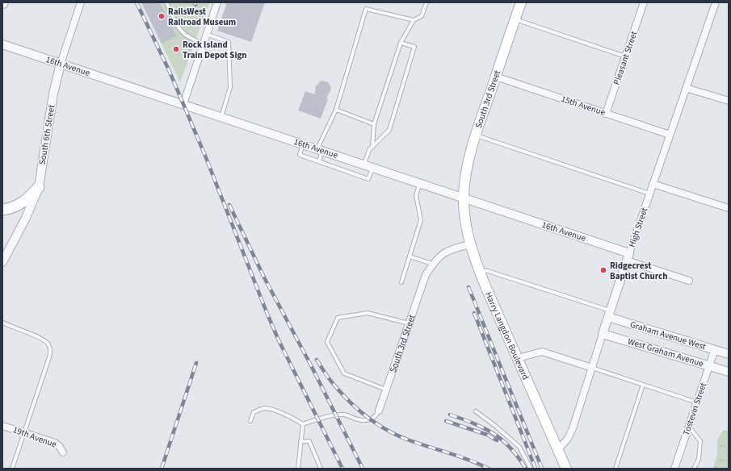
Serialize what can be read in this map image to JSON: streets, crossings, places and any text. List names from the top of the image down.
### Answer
{
  "streets": {
    "main road": ["South 3rd Street", "Harry Langdon Boulevard"],
    "street": [
      "Pleasant Street",
      "16th Avenue",
      "15th Avenue",
      "South 6th Street",
      "High Street",
      "Graham Avenue West",
      "West Graham Avenue",
      "Tostevin Street",
      "19th Avenue"
    ]
  },
  "crossings": [
    ["Pleasant Street", "15th Avenue"],
    ["16th Avenue", "South 3rd Street"],
    ["16th Avenue", "South 6th Street"],
    ["16th Avenue", "High Street"],
    ["16th Avenue", "Harry Langdon Boulevard"],
    ["South 3rd Street", "15th Avenue"],
    ["South 3rd Street", "Harry Langdon Boulevard"],
    ["15th Avenue", "High Street"],
    ["High Street", "Harry Langdon Boulevard"],
    ["High Street", "Graham Avenue West"],
    ["High Street", "West Graham Avenue"],
    ["Graham Avenue West", "Tostevin Street"],
    ["West Graham Avenue", "Tostevin Street"]
  ],
  "places": ["RailsWest Railroad Museum", "Rock Island Train Depot Sign", "Ridgecrest Baptist Church"]
}
